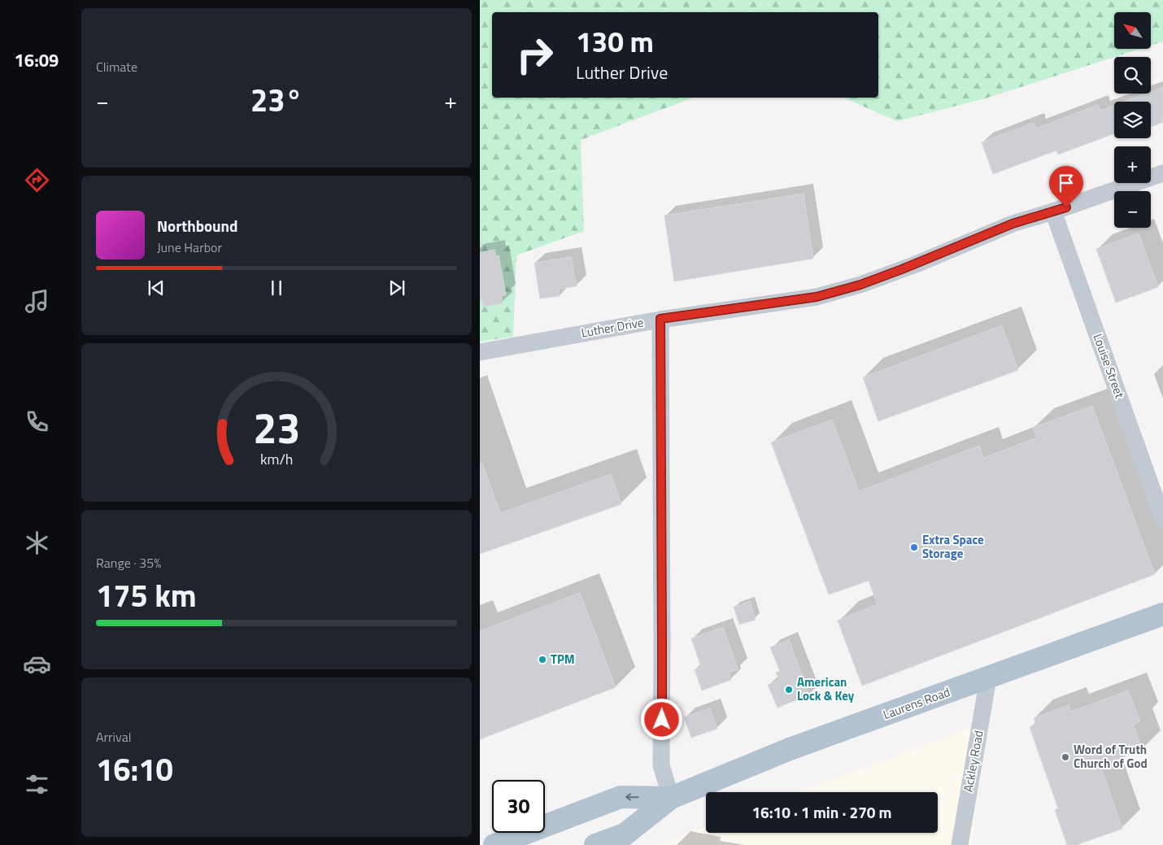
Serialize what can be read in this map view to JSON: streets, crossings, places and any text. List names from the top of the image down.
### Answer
{
  "streets": {
    "main road": ["Laurens Road"],
    "street": ["Luther Drive", "Louise Street", "Ackley Road"]
  },
  "crossings": [
    ["Luther Drive", "Louise Street"],
    ["Laurens Road", "Ackley Road"]
  ],
  "places": [
    "Extra Space Storage",
    "TPM",
    "American Lock & Key",
    "Word of Truth Church of God"
  ],
  "north": "top left",
  "page": {
    "tabs": "16:09",
    "tile": [
      "Climate",
      ["Range · 35%", "175 km"],
      ["Arrival", "16:10"]
    ],
    "map_buttons": ["+", "−"],
    "turn": ["130 m", "Luther Drive"],
    "heat": ["−", "23°", "+"],
    "song": ["Northbound", "June Harbor"],
    "limit": "30",
    "trip": "16:10 · 1 min · 270 m",
    "gauge": ["23", "km/h"]
  }
}
